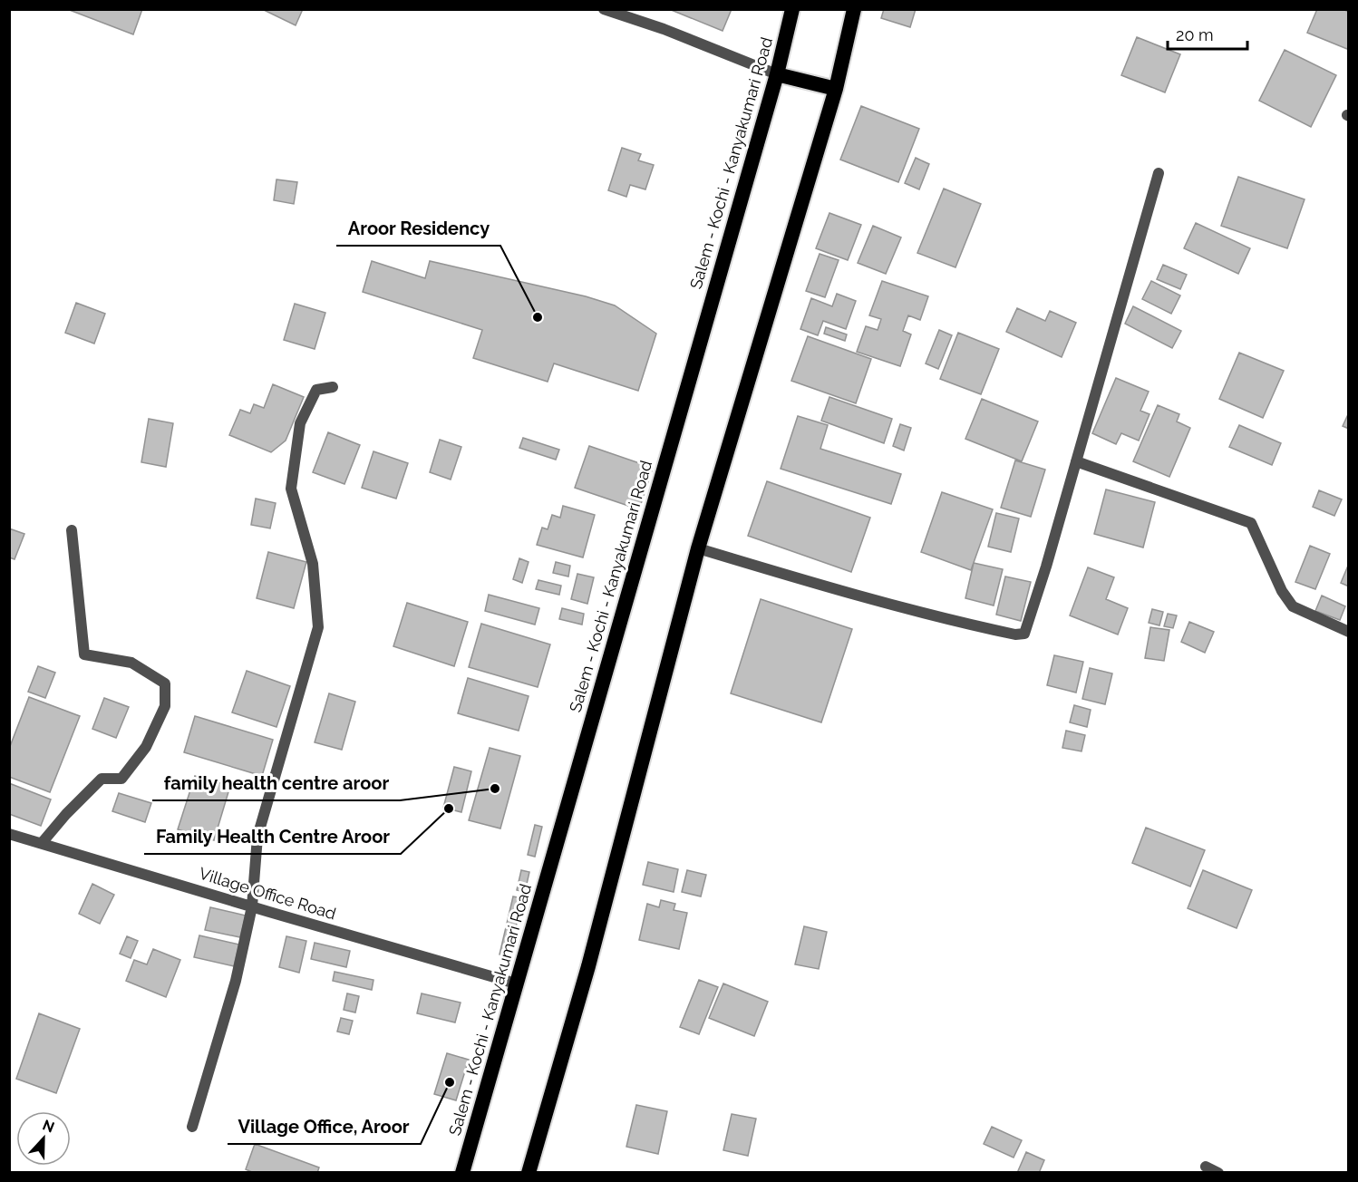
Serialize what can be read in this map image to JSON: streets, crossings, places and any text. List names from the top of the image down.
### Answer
{
  "streets": {
    "highway": ["Salem - Kochi - Kanyakumari Road"],
    "street": ["Village Office Road"]
  },
  "crossings": [
    ["Salem - Kochi - Kanyakumari Road", "Village Office Road"]
  ],
  "places": [
    "Aroor Residency",
    "family health centre aroor",
    "Family Health Centre Aroor",
    "Village Office, Aroor"
  ],
  "scale_bar": "20 m",
  "north": "top"
}
